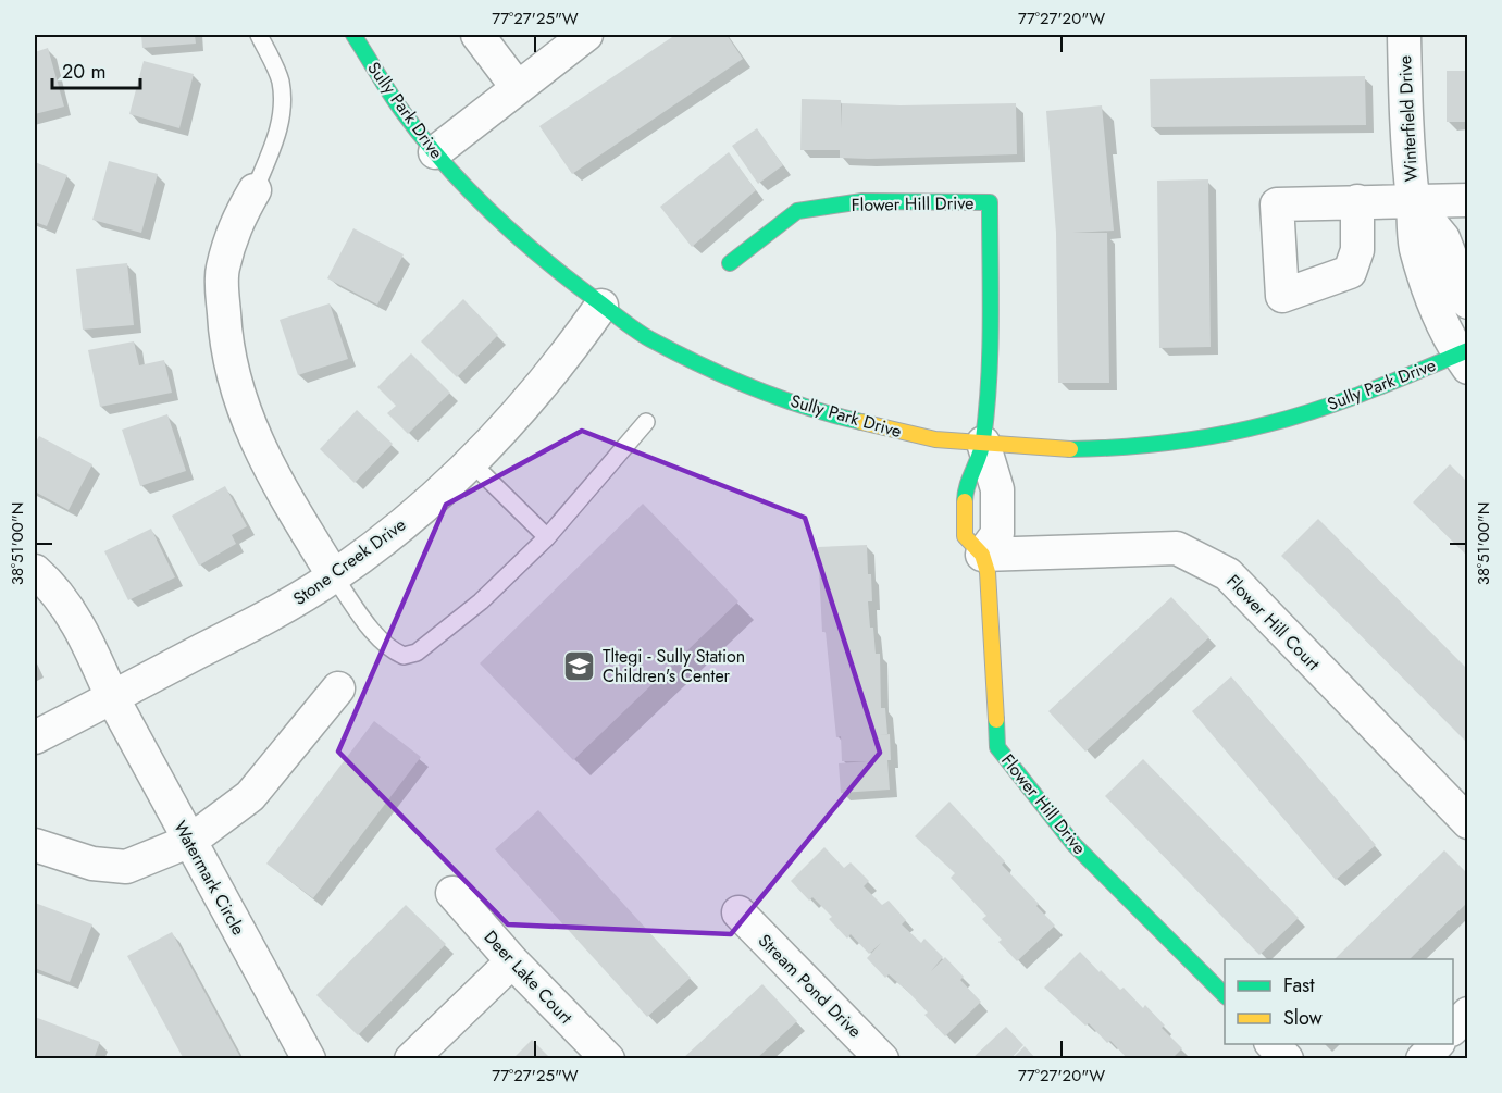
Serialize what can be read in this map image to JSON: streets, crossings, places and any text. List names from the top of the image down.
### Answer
{
  "streets": {
    "street": [
      "Sully Park Drive",
      "Winterfield Drive",
      "Flower Hill Drive",
      "Stone Creek Drive",
      "Flower Hill Court",
      "Watermark Circle",
      "Deer Lake Court",
      "Stream Pond Drive"
    ]
  },
  "crossings": [
    ["Sully Park Drive", "Winterfield Drive"],
    ["Sully Park Drive", "Flower Hill Drive"],
    ["Sully Park Drive", "Stone Creek Drive"],
    ["Flower Hill Drive", "Flower Hill Court"],
    ["Stone Creek Drive", "Watermark Circle"]
  ],
  "places": {
    "school or university": ["Tltegi - Sully Station Children's Center"]
  },
  "legend": ["Fast", "Slow"],
  "scale_bar": "20 m",
  "coordinates": ["77°27'25\"W", "77°27'20\"W", "38°51'00\"N"]
}
